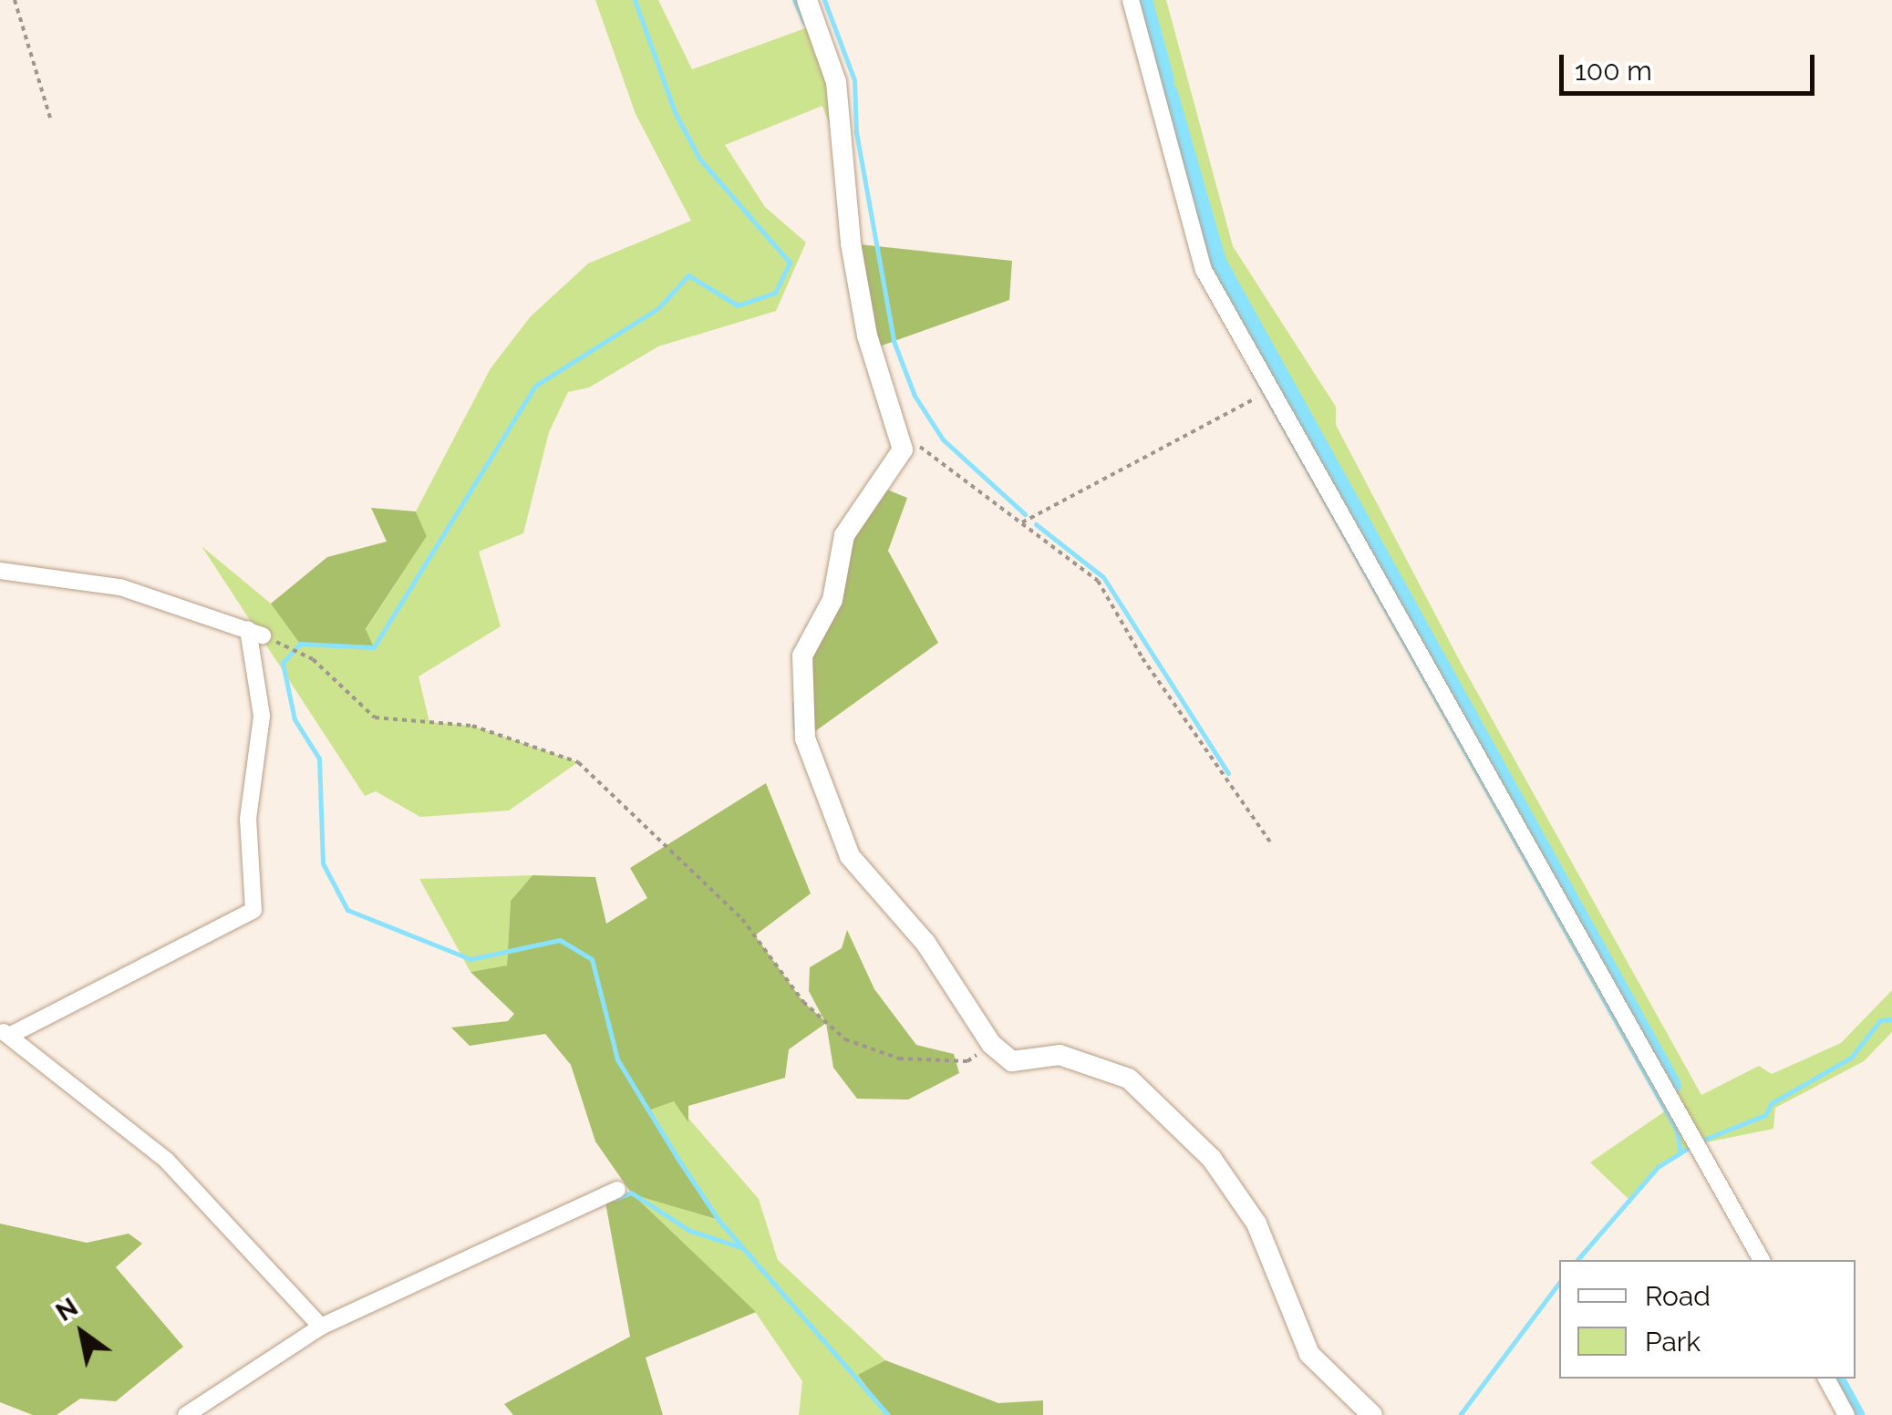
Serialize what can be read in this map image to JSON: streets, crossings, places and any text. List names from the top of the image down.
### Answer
{
  "legend": ["Road", "Park"],
  "scale_bar": "100 m",
  "north": "top left"
}
